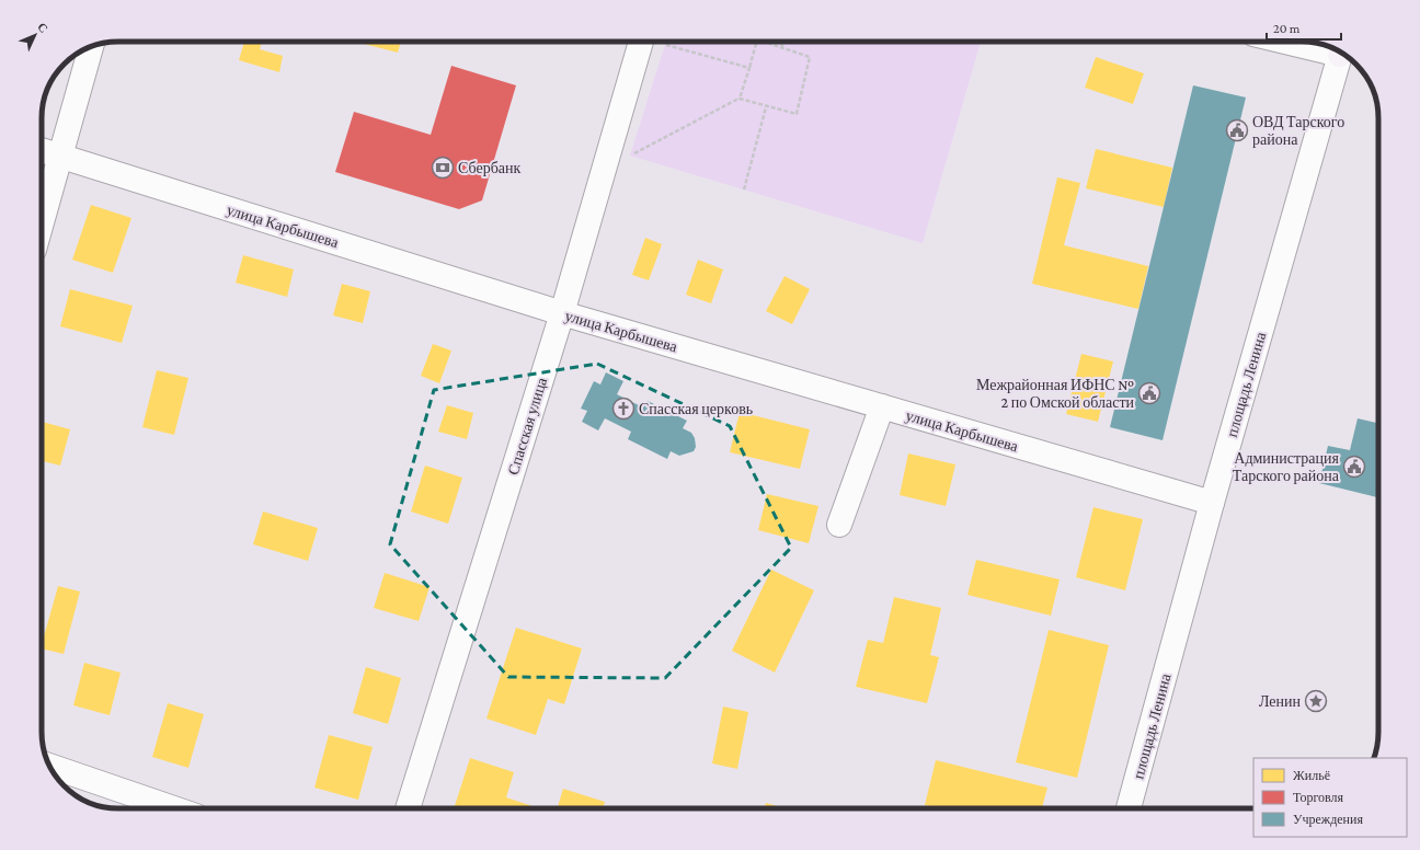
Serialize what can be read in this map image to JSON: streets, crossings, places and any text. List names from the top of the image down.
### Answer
{
  "streets": {
    "street": ["улица Карбышева", "площадь Ленина", "Спасская улица"]
  },
  "crossings": [
    ["улица Карбышева", "площадь Ленина"],
    ["улица Карбышева", "Спасская улица"]
  ],
  "places": {
    "public building": ["ОВД Тарского района", "Межрайонная ИФНС № 2 по Омской области", "Администрация Тарского района"],
    "bank": ["Сбербанк"],
    "church": ["Спасская церковь"],
    "place": ["Ленин"]
  },
  "legend": ["Жильё", "Торговля", "Учреждения"],
  "scale_bar": "20 m",
  "north": "top right"
}
